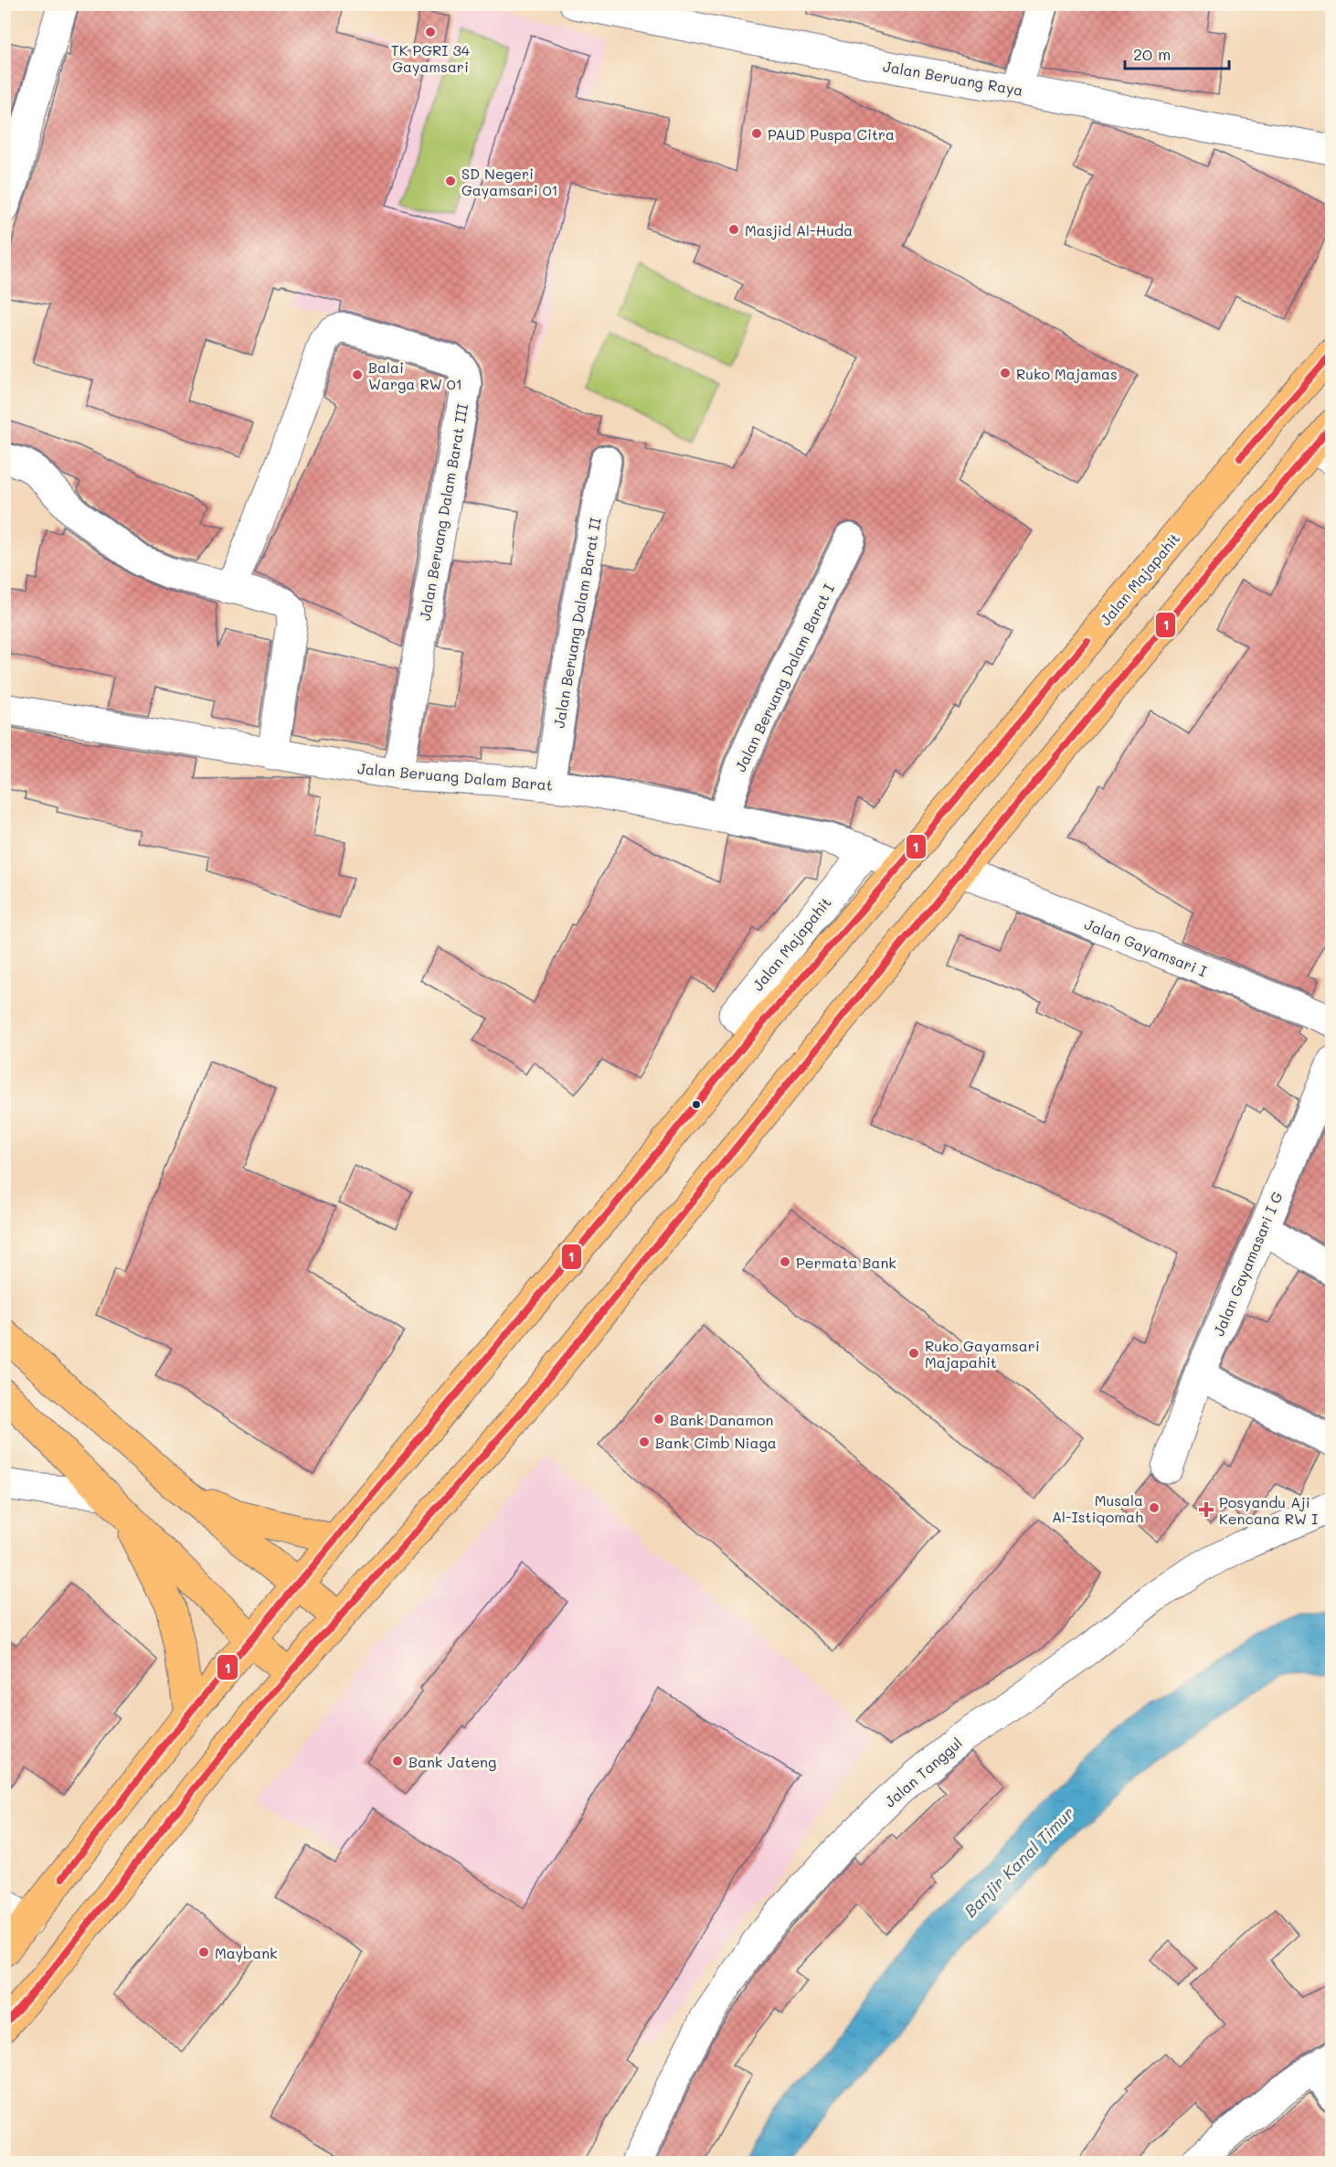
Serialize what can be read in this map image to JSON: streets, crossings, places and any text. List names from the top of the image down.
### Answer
{
  "streets": {
    "main road": ["Jalan Majapahit"],
    "street": [
      "Jalan Beruang Raya",
      "Jalan Beruang Dalam Barat III",
      "Jalan Beruang Dalam Barat II",
      "Jalan Beruang Dalam Barat I",
      "Jalan Beruang Dalam Barat",
      "Jalan Gayamsari I",
      "Jalan Gayamasari I G",
      "Jalan Tanggul"
    ]
  },
  "crossings": [
    ["Jalan Beruang Dalam Barat III", "Jalan Beruang Dalam Barat"],
    ["Jalan Majapahit", "Jalan Beruang Dalam Barat"],
    ["Jalan Beruang Dalam Barat II", "Jalan Beruang Dalam Barat"],
    ["Jalan Beruang Dalam Barat I", "Jalan Beruang Dalam Barat"]
  ],
  "water": ["Banjir Kanal Timur"],
  "places": {
    "other": [
      "TK PGRI 34 Gayamsari",
      "PAUD Puspa Citra",
      "SD Negeri Gayamsari 01",
      "Masjid Al-Huda",
      "Ruko Majamas",
      "Balai Warga RW 01",
      "Permata Bank",
      "Ruko Gayamsari Majapahit",
      "Bank Danamon",
      "Bank Cimb Niaga",
      "Musala Al-Istiqomah",
      "Bank Jateng",
      "Maybank"
    ],
    "health": ["Posyandu Aji Kencana RW I"]
  },
  "lines": ["transit line 1"],
  "scale_bar": "20 m"
}
